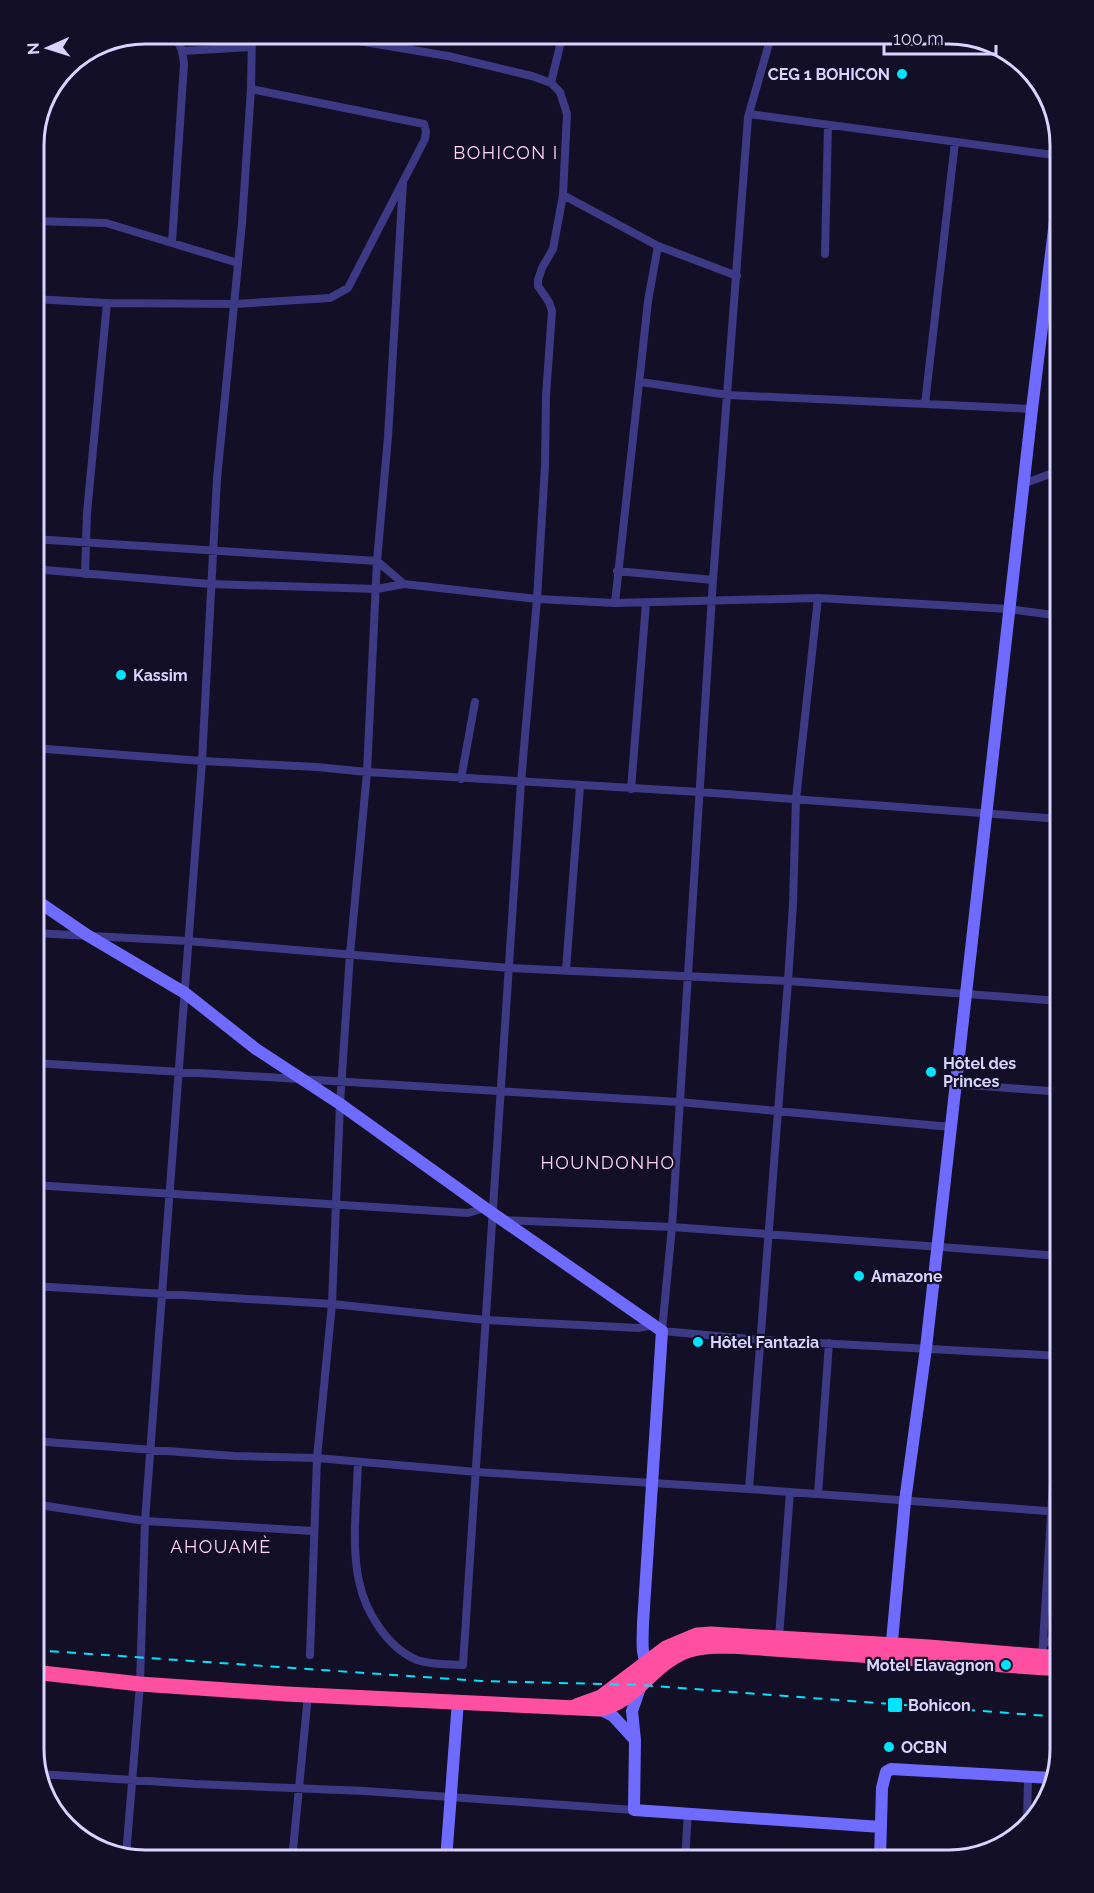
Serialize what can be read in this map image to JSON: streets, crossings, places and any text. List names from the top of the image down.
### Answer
{
  "districts": ["BOHICON I", "HOUNDONHO", "AHOUAMÈ"],
  "places": {
    "other": [
      "CEG 1 BOHICON",
      "Kassim",
      "Hôtel des Princes",
      "Amazone",
      "Hôtel Fantazia",
      "Motel Elavagnon",
      "OCBN"
    ],
    "transit": ["Bohicon"]
  },
  "scale_bar": "100 m",
  "north": "left"
}
